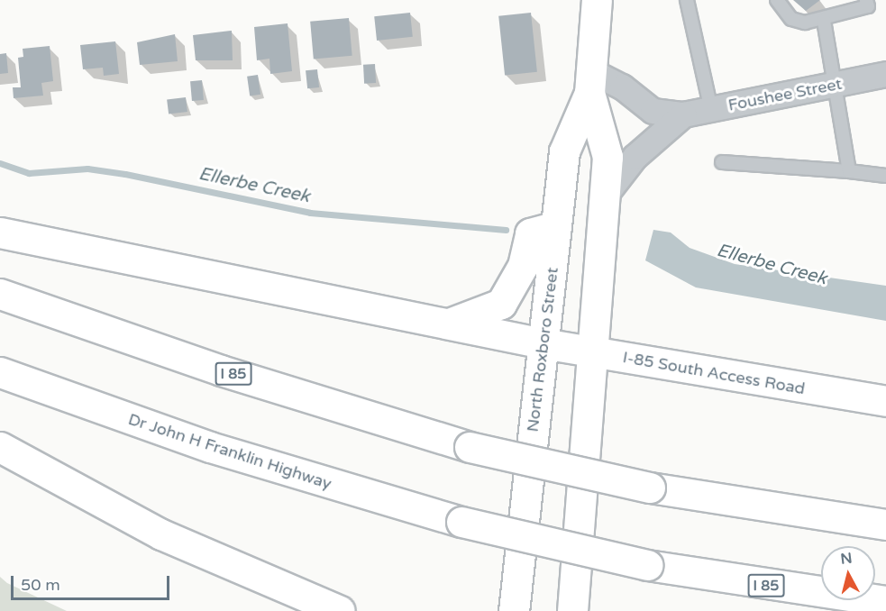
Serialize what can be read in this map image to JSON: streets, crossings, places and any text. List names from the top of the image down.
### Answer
{
  "streets": {
    "main road": [
      "North Roxboro Street",
      "I-85 South Access Road",
      "I 85",
      "Dr John H Franklin Highway"
    ],
    "street": ["Foushee Street"]
  },
  "crossings": [
    ["Foushee Street", "North Roxboro Street"],
    ["North Roxboro Street", "I-85 South Access Road"]
  ],
  "water": ["Ellerbe Creek"],
  "scale_bar": "50 m",
  "north": "top"
}
